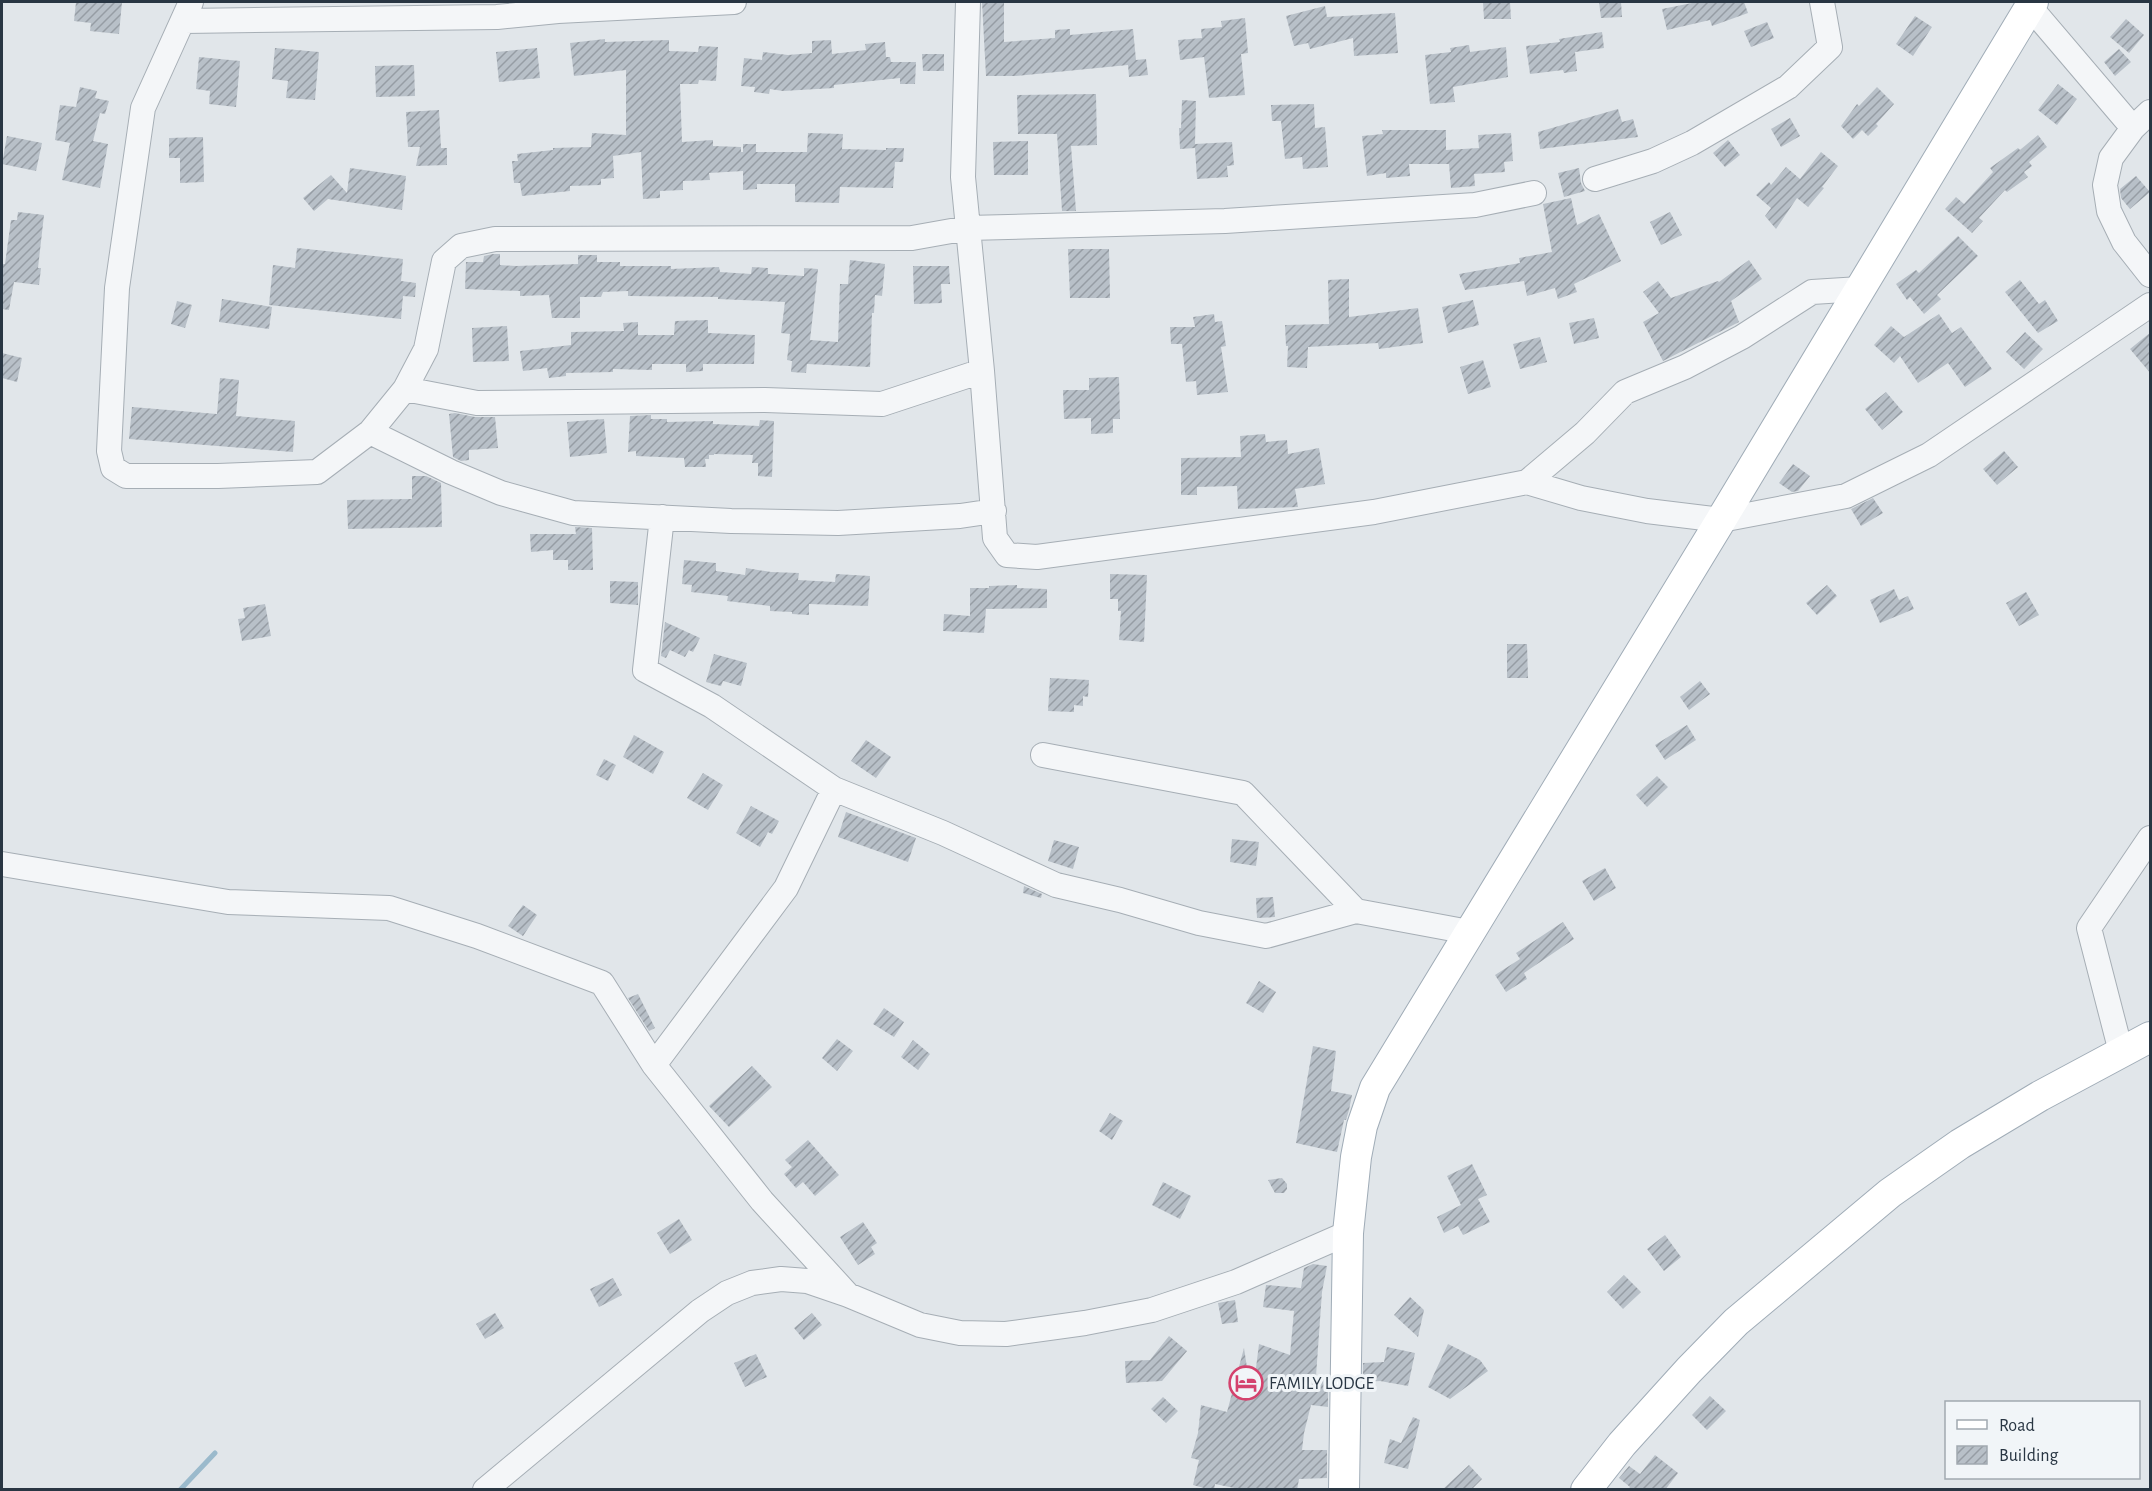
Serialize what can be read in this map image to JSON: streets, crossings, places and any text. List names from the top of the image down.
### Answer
{
  "places": {
    "hotel": ["FAMILY LODGE"]
  },
  "legend": ["Road", "Building"]
}
